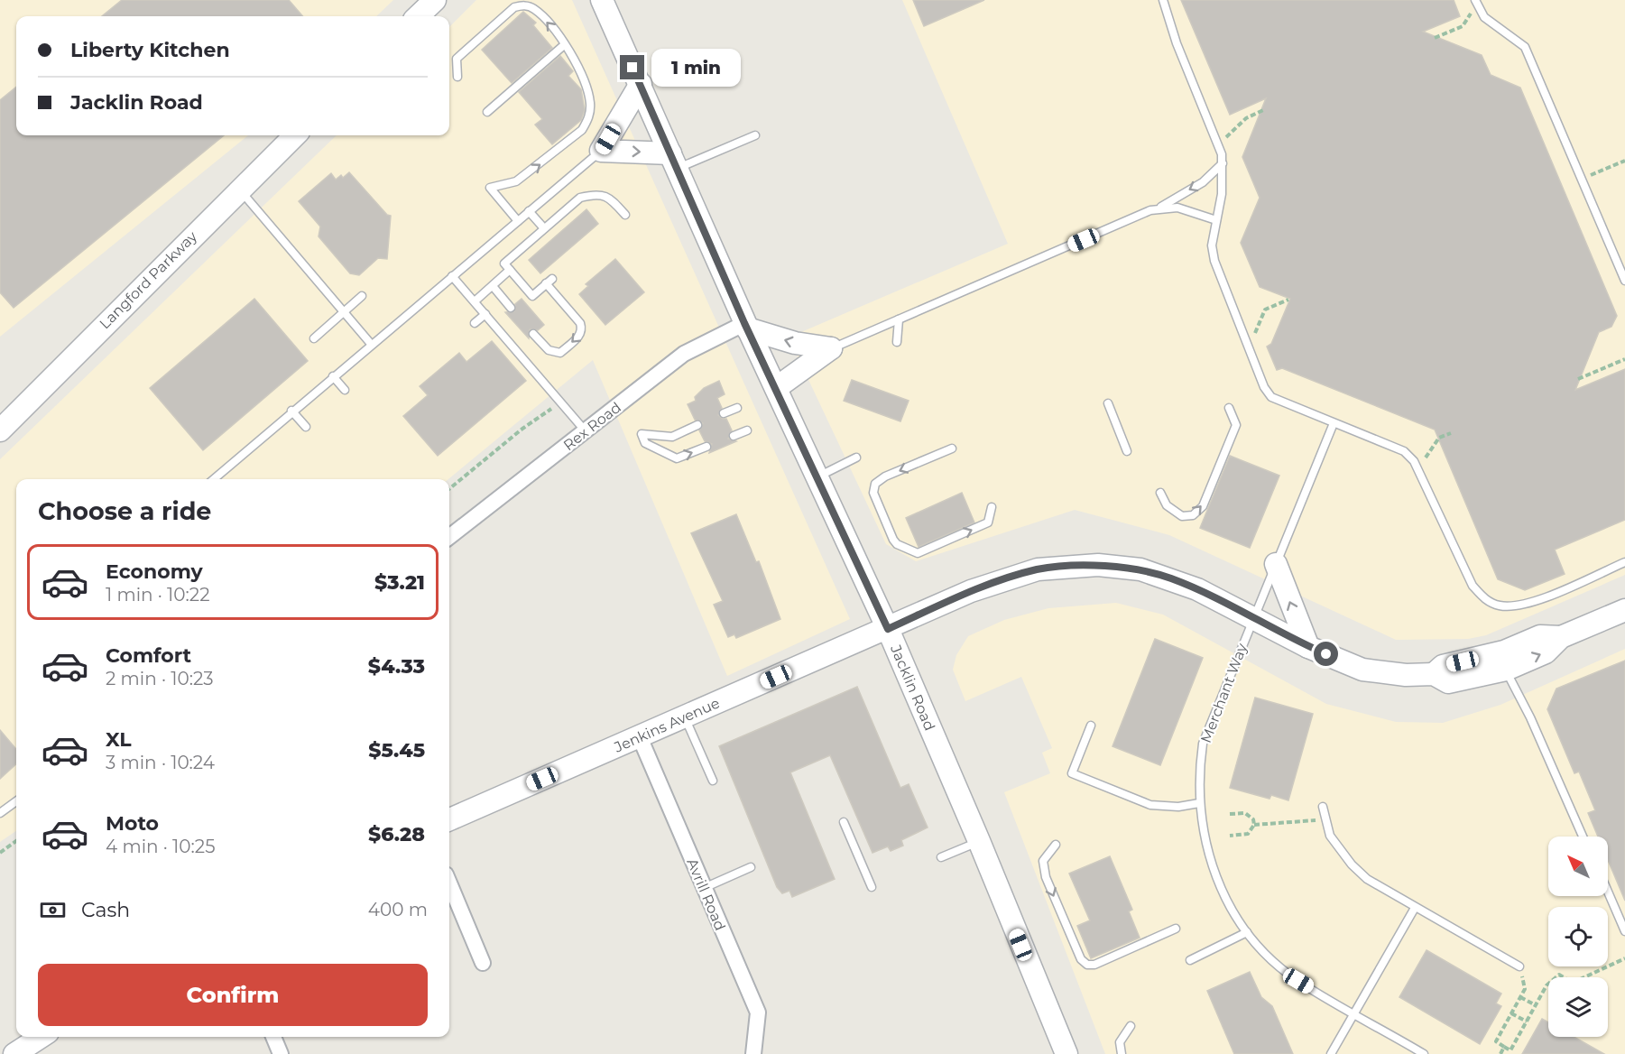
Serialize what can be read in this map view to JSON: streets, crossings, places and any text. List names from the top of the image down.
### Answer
{
  "streets": {
    "main road": ["Langford Parkway", "Jacklin Road", "Jenkins Avenue"],
    "street": ["Rex Road", "Avrill Road"],
    "lane": ["Merchant Way"]
  },
  "crossings": [
    ["Rex Road", "Jacklin Road"],
    ["Jacklin Road", "Jenkins Avenue"],
    ["Merchant Way", "Jenkins Avenue"],
    ["Jenkins Avenue", "Avrill Road"]
  ],
  "north": "top left",
  "page": {
    "banner": ["Liberty Kitchen", "Jacklin Road"],
    "bubble": "1 min",
    "heading": "Choose a ride",
    "list": [
      {
        "name": "Economy",
        "note": "1 min · 10:22",
        "value": "$3.21"
      },
      {
        "name": "Comfort",
        "note": "2 min · 10:23",
        "value": "$4.33"
      },
      {
        "name": "XL",
        "note": "3 min · 10:24",
        "value": "$5.45"
      },
      {
        "name": "Moto",
        "note": "4 min · 10:25",
        "value": "$6.28"
      }
    ],
    "pay": ["Cash", "400 m"],
    "buttons": "Confirm"
  }
}
